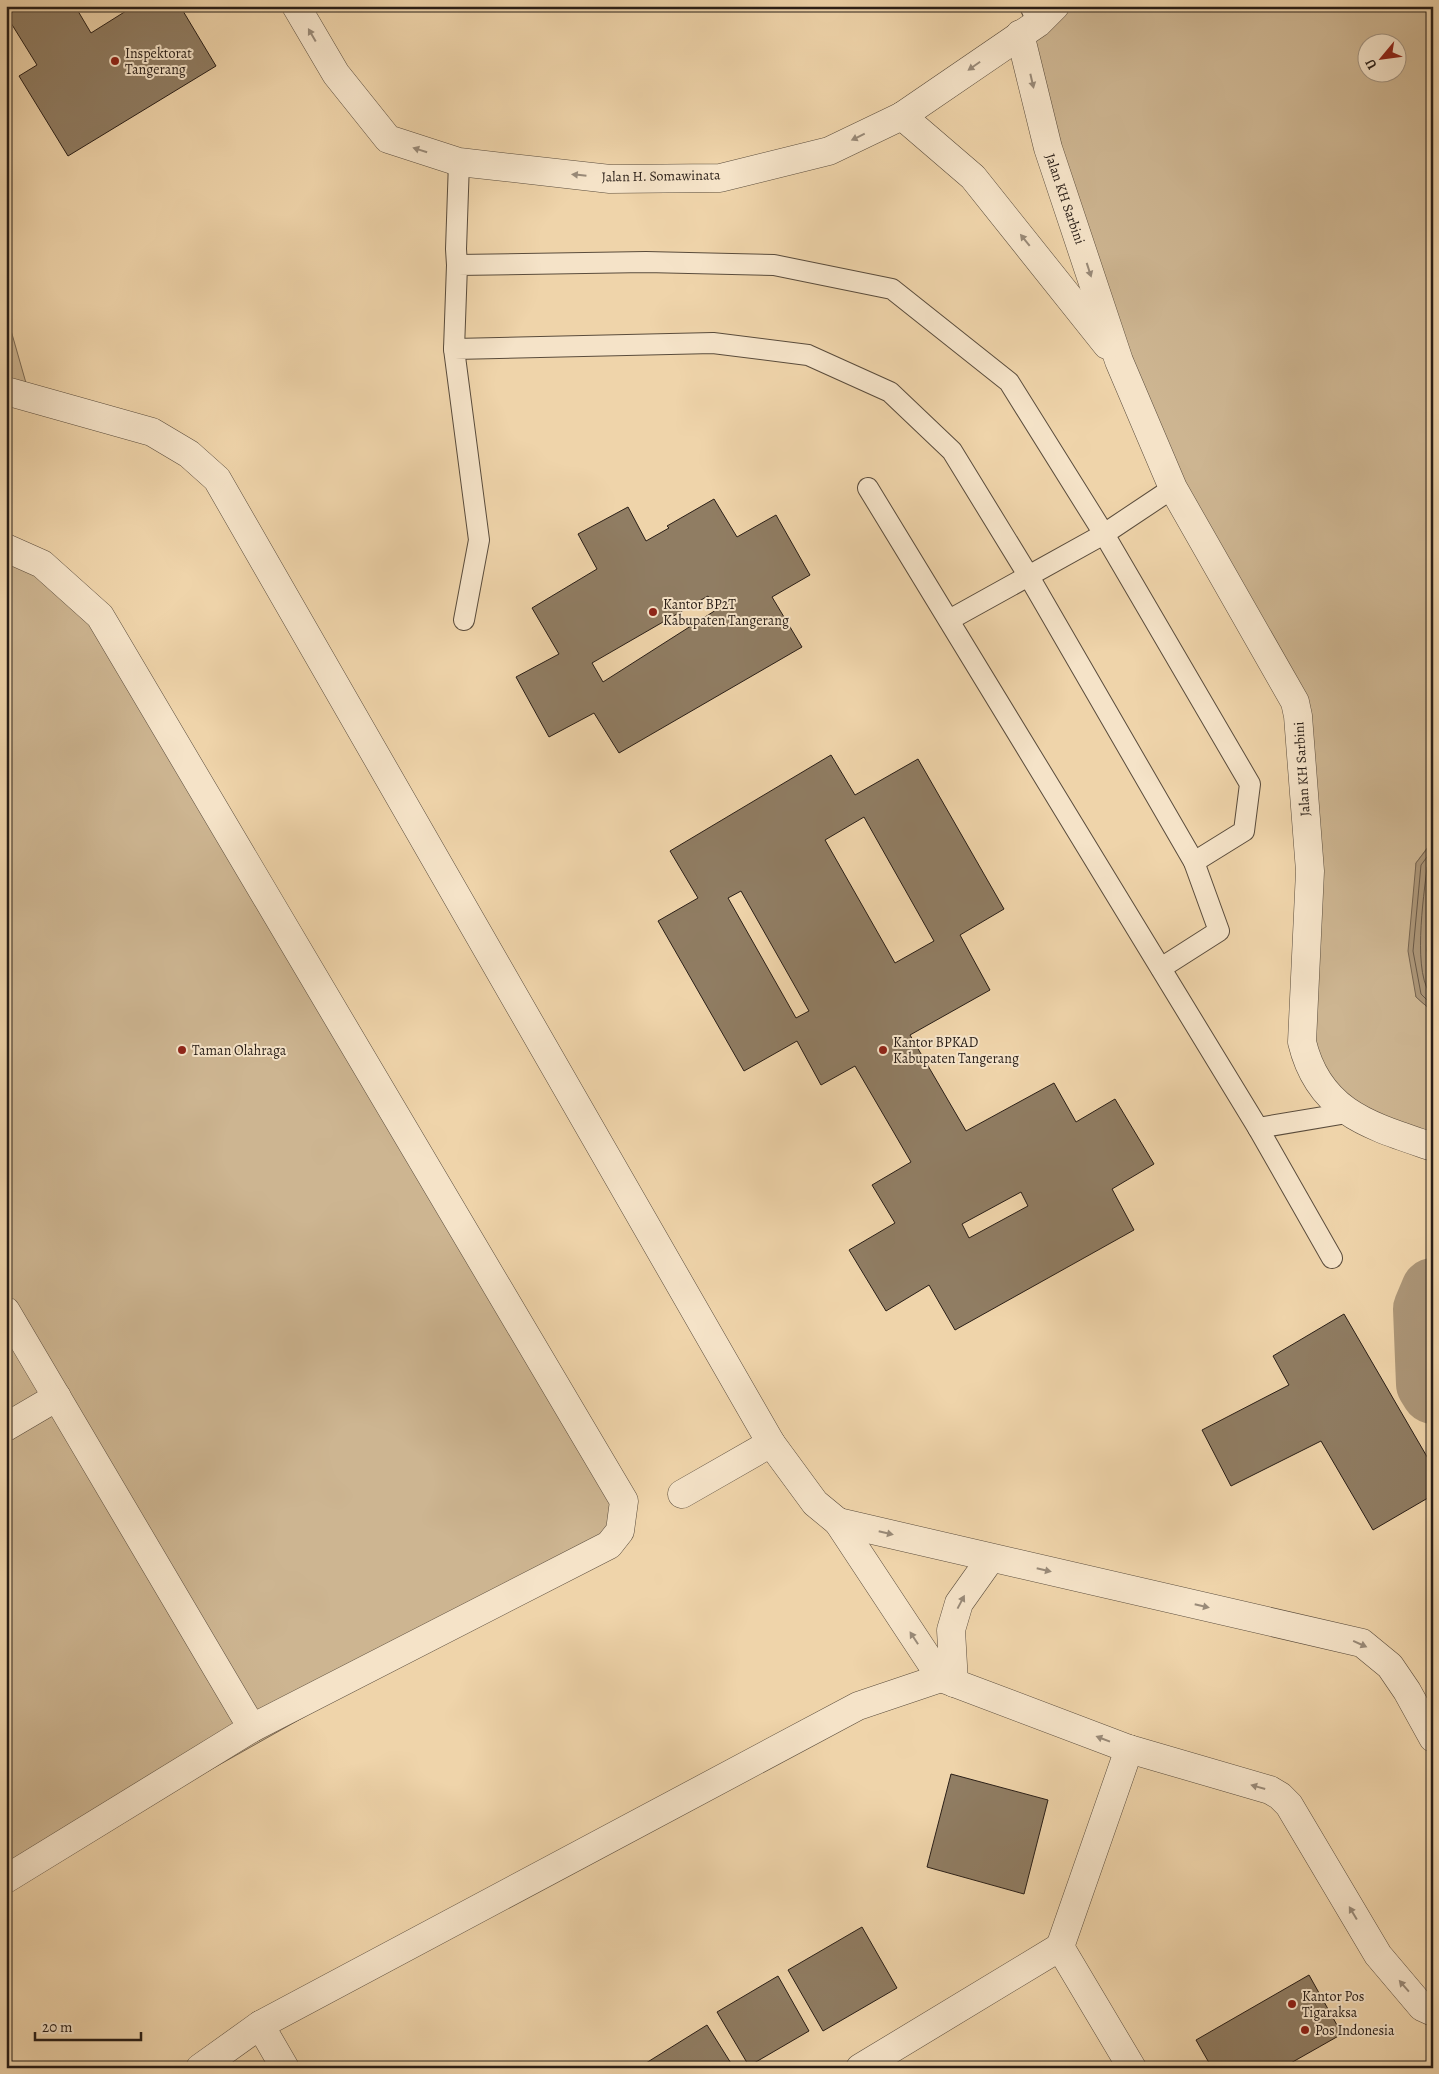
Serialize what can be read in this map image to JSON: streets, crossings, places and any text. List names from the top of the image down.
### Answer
{
  "streets": {
    "street": ["Jalan H. Somawinata", "Jalan KH Sarbini"]
  },
  "crossings": [
    ["Jalan H. Somawinata", "Jalan KH Sarbini"]
  ],
  "one_way": ["Jalan H. Somawinata"],
  "places": [
    "Inspektorat Tangerang",
    "Kantor BP2T Kabupaten Tangerang",
    "Taman Olahraga",
    "Kantor BPKAD Kabupaten Tangerang",
    "Kantor Pos Tigaraksa",
    "Pos Indonesia"
  ],
  "scale_bar": "20 m",
  "north": "bottom left"
}
